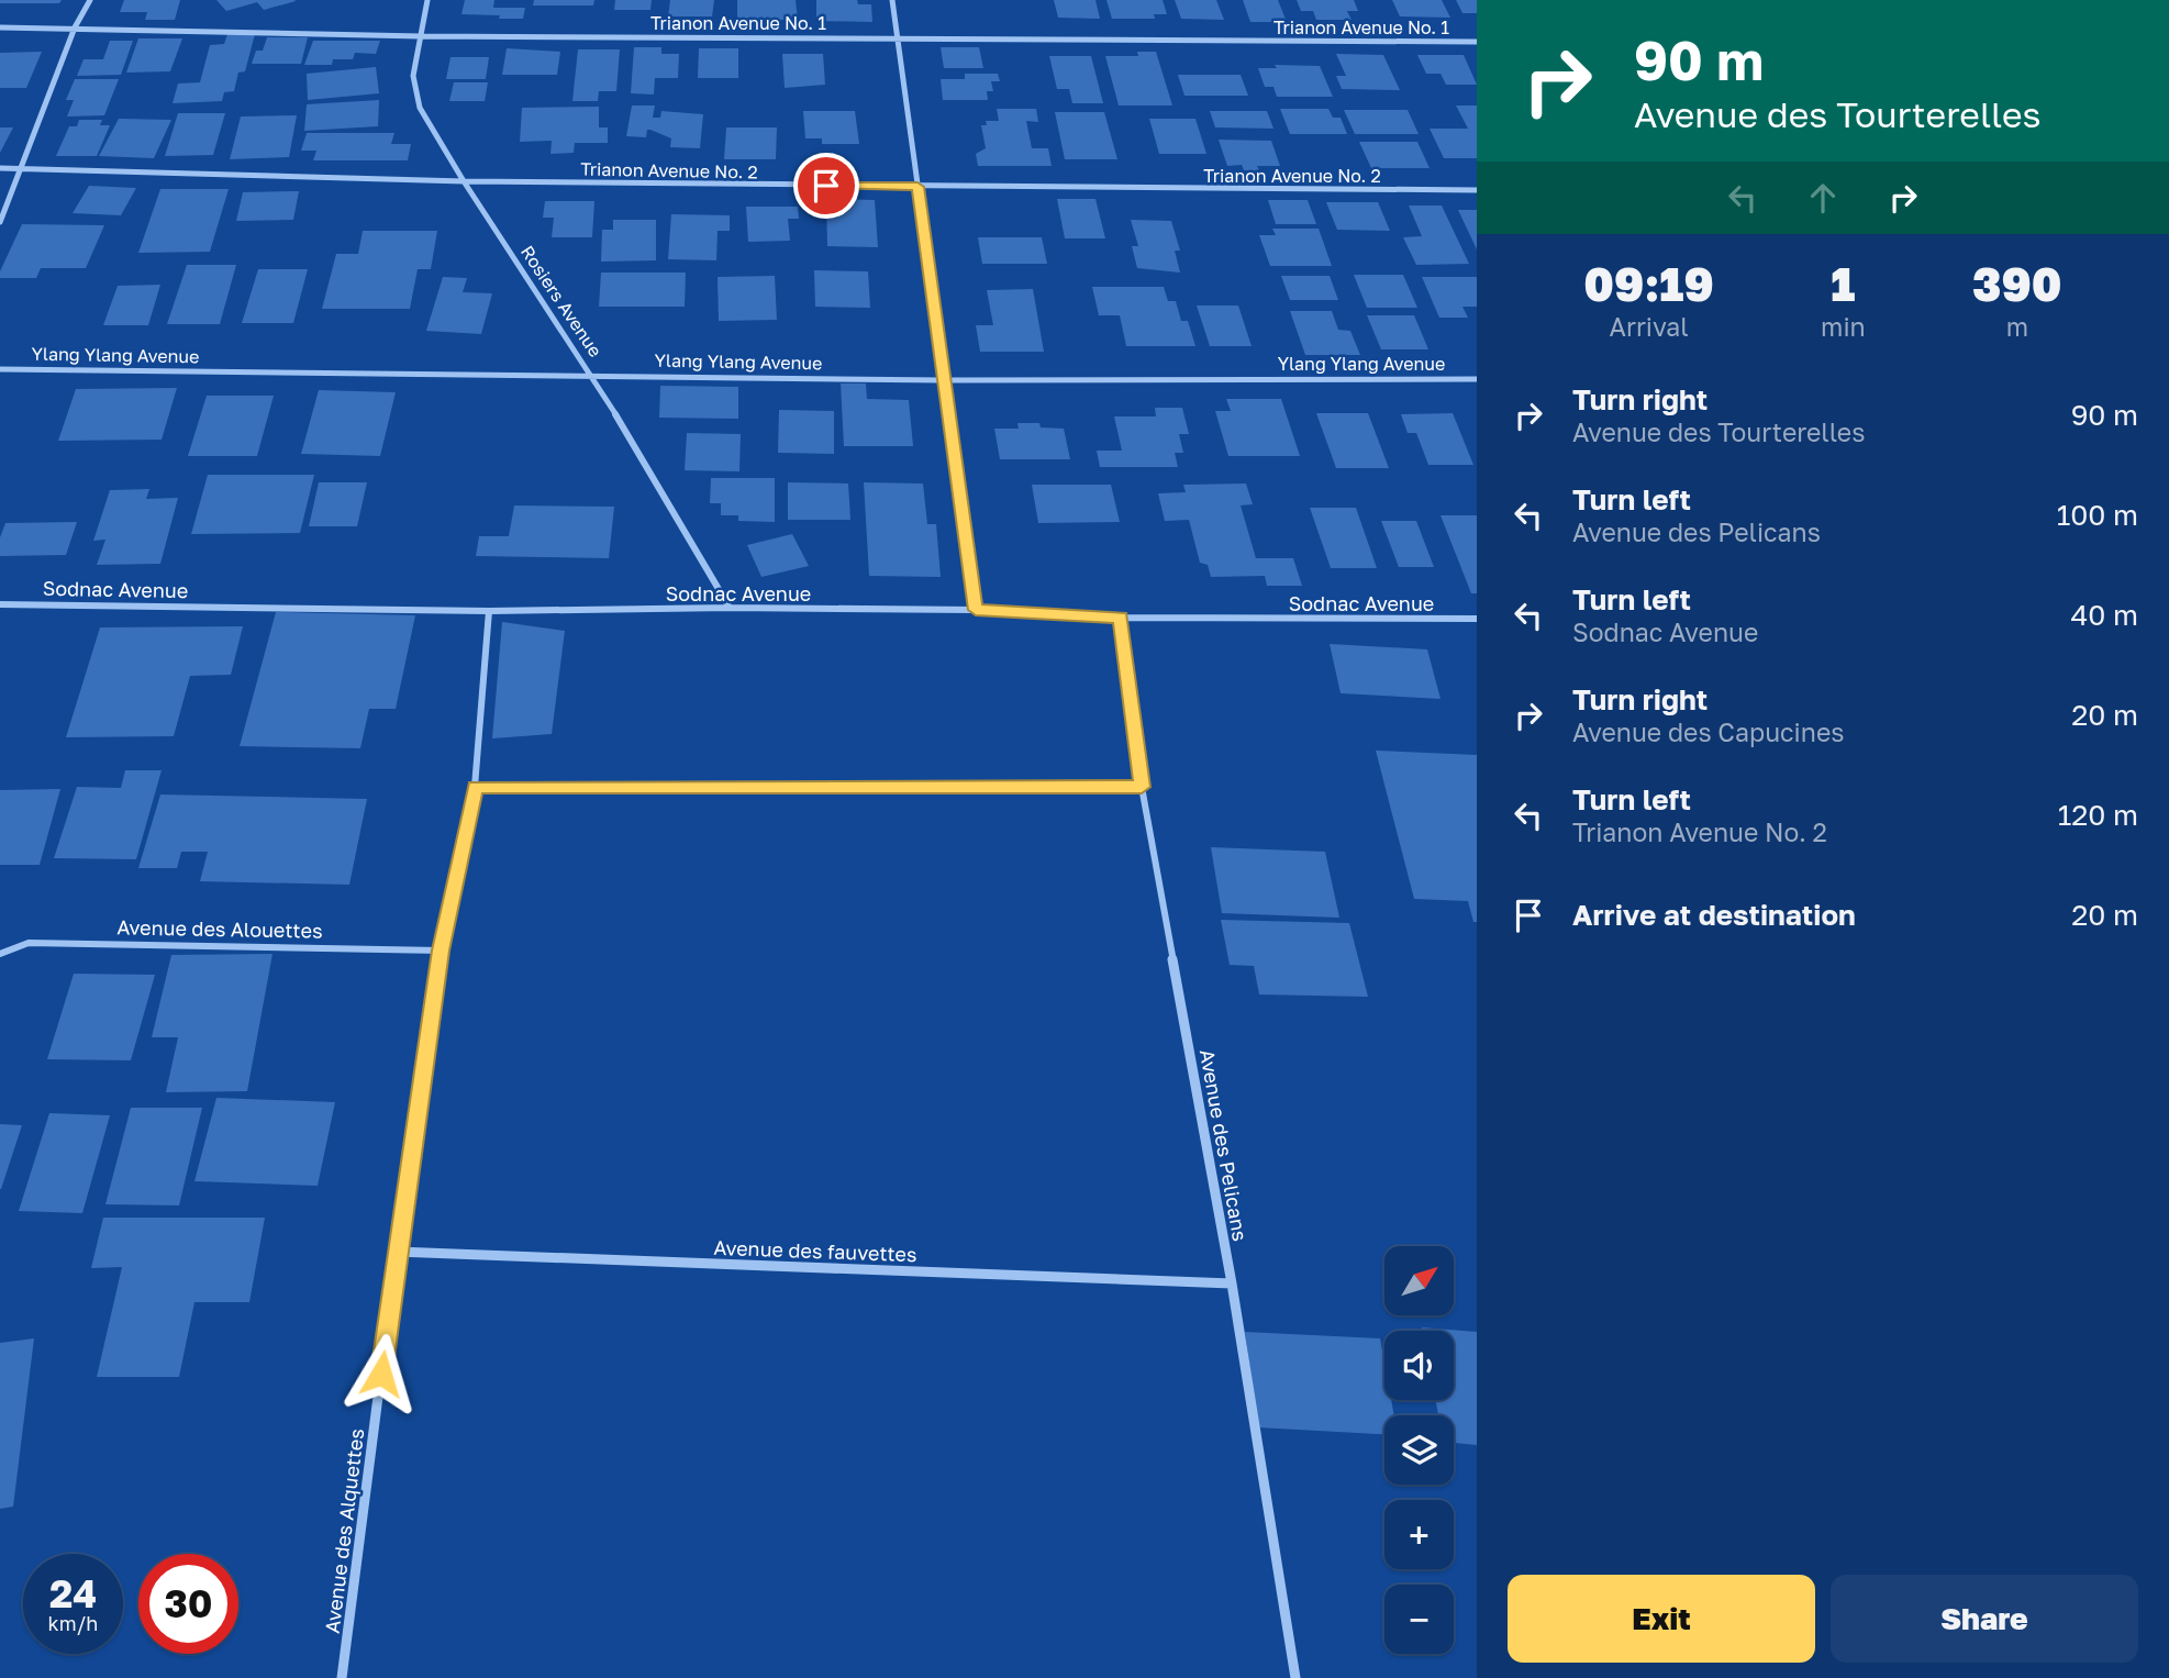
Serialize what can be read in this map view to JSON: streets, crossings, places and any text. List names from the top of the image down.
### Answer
{
  "streets": {
    "street": [
      "Trianon Avenue No. 1",
      "Trianon Avenue No. 2",
      "Rosiers Avenue",
      "Ylang Ylang Avenue",
      "Sodnac Avenue",
      "Avenue des Alouettes",
      "Avenue des Pelicans",
      "Avenue des fauvettes",
      "Avenue des Alquettes"
    ]
  },
  "crossings": [
    ["Trianon Avenue No. 1", "Rosiers Avenue"],
    ["Trianon Avenue No. 2", "Rosiers Avenue"],
    ["Rosiers Avenue", "Ylang Ylang Avenue"],
    ["Rosiers Avenue", "Sodnac Avenue"],
    ["Sodnac Avenue", "Avenue des Pelicans"],
    ["Sodnac Avenue", "Avenue des Alquettes"],
    ["Avenue des Alouettes", "Avenue des Alquettes"],
    ["Avenue des Pelicans", "Avenue des fauvettes"],
    ["Avenue des fauvettes", "Avenue des Alquettes"]
  ],
  "north": "top right",
  "page": {
    "turn": ["90 m", "Avenue des Tourterelles"],
    "eta": [
      "09:19",
      "Arrival",
      "1",
      "min",
      "390",
      "m"
    ],
    "list": [
      {
        "name": "Turn right",
        "note": "Avenue des Tourterelles",
        "value": "90 m"
      },
      {
        "name": "Turn left",
        "note": "Avenue des Pelicans",
        "value": "100 m"
      },
      {
        "name": "Turn left",
        "note": "Sodnac Avenue",
        "value": "40 m"
      },
      {
        "name": "Turn right",
        "note": "Avenue des Capucines",
        "value": "20 m"
      },
      {
        "name": "Turn left",
        "note": "Trianon Avenue No. 2",
        "value": "120 m"
      },
      {
        "name": "Arrive at destination",
        "value": "20 m"
      }
    ],
    "map_buttons": ["+", "−"],
    "speed": "24 km/h",
    "limit": "30",
    "buttons": ["Exit", "Share"]
  }
}
